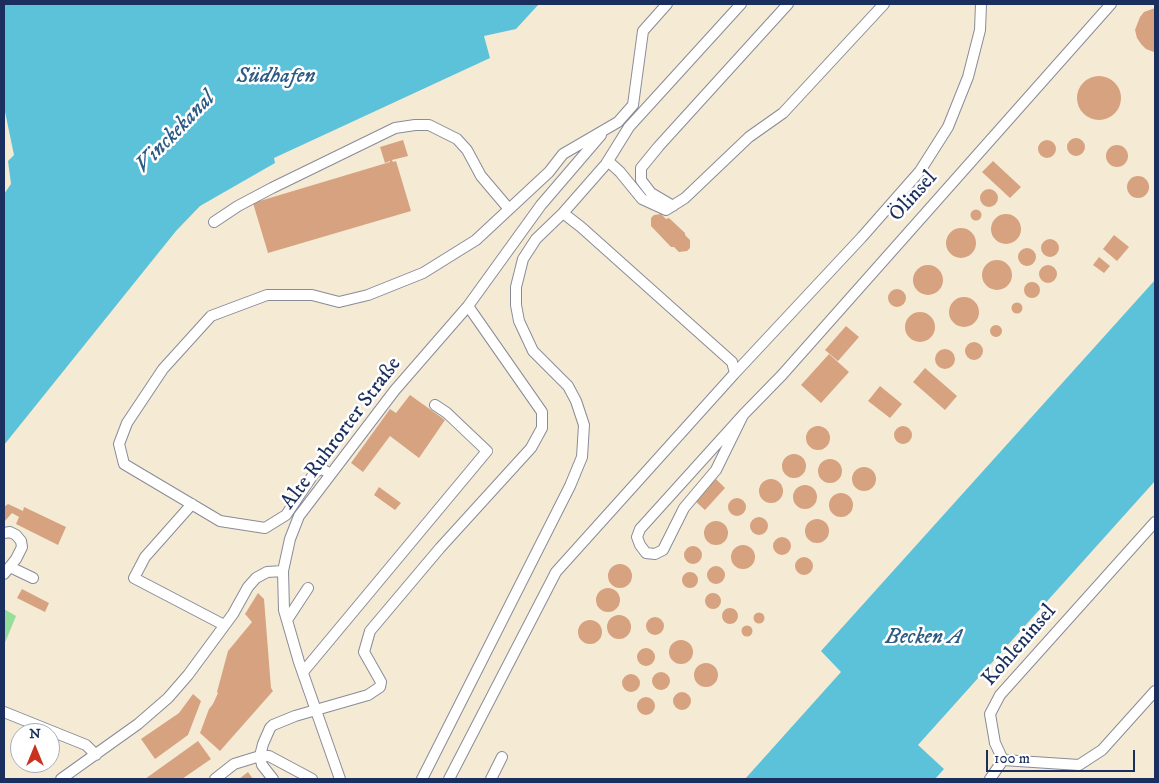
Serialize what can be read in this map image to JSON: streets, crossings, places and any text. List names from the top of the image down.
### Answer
{
  "streets": {
    "street": ["Ölinsel", "Alte Ruhrorter Straße", "Kohleninsel"]
  },
  "water": ["Südhafen", "Vinckekanal", "Becken A"],
  "scale_bar": "100 m",
  "north": "top"
}
